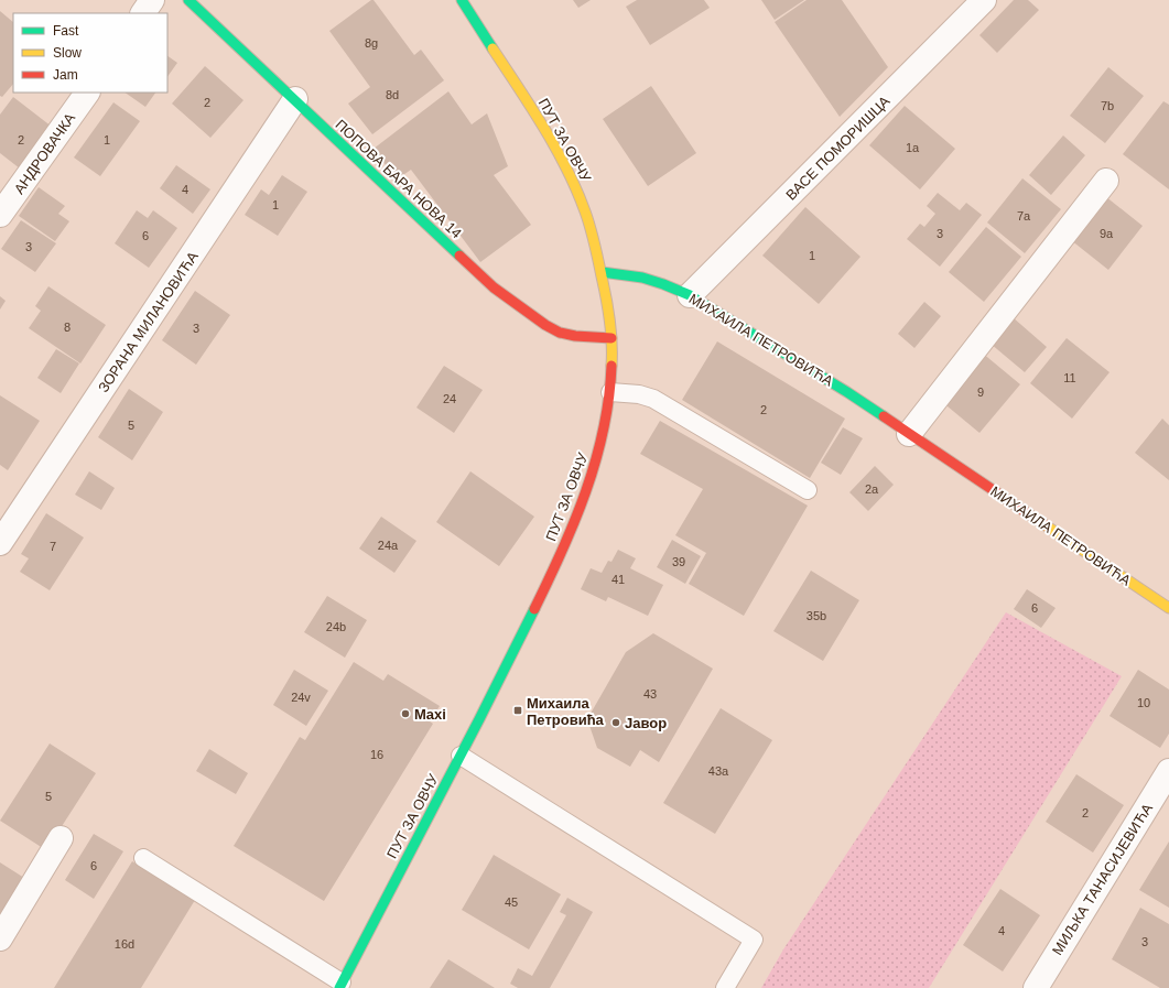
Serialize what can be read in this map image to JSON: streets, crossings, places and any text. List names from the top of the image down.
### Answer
{
  "streets": {
    "street": [
      "ПУТ ЗА ОВЧУ",
      "ВАСЕ ПОМОРИШЦА",
      "АНДРОВАЧКА",
      "ПОПОВА БАРА НОВА 14",
      "ЗОРАНА МИЛАНОВИЋА",
      "МИХАИЛА ПЕТРОВИЋА",
      "МИЉКА ТАНАСИЈЕВИЋА"
    ]
  },
  "crossings": [
    ["ПУТ ЗА ОВЧУ", "ПОПОВА БАРА НОВА 14"],
    ["ПУТ ЗА ОВЧУ", "МИХАИЛА ПЕТРОВИЋА"],
    ["ВАСЕ ПОМОРИШЦА", "МИХАИЛА ПЕТРОВИЋА"],
    ["ПОПОВА БАРА НОВА 14", "ЗОРАНА МИЛАНОВИЋА"]
  ],
  "places": {
    "transit": ["Михаила Петровића"],
    "other": ["Maxi", "Јавор"]
  },
  "house_numbers": [
    "8g",
    "8d",
    "2",
    "7b",
    "2",
    "1",
    "1a",
    "4",
    "1",
    "7a",
    "3",
    "9a",
    "6",
    "3",
    "1",
    "8",
    "3",
    "11",
    "9",
    "24",
    "2",
    "5",
    "2a",
    "24a",
    "7",
    "39",
    "41",
    "6",
    "35b",
    "24b",
    "43",
    "24v",
    "10",
    "16",
    "43a",
    "5",
    "2",
    "6",
    "45",
    "4",
    "3",
    "16d"
  ],
  "legend": ["Fast", "Slow", "Jam"]
}
